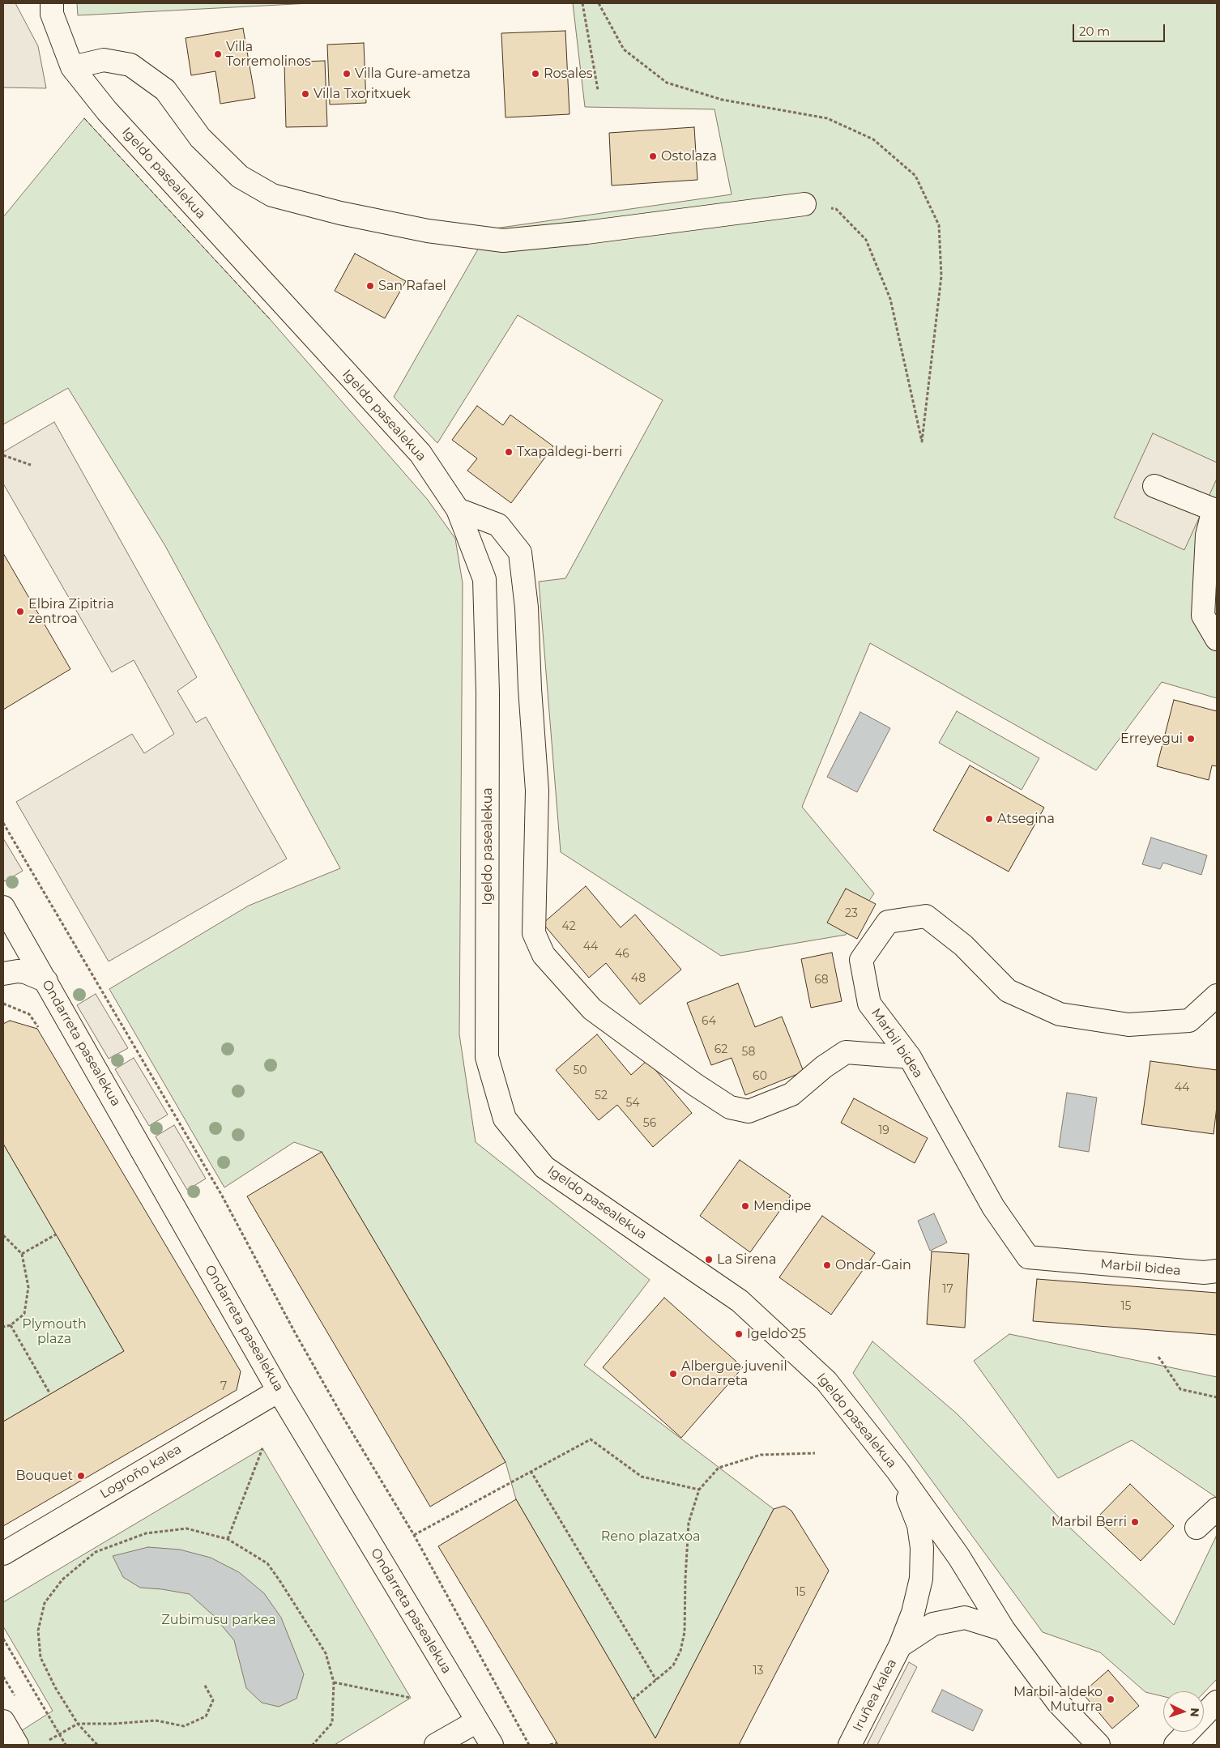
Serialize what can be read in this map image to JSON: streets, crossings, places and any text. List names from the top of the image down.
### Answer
{
  "streets": {
    "street": [
      "Igeldo pasealekua",
      "Ondarreta pasealekua",
      "Marbil bidea",
      "Logroño kalea",
      "Iruñea kalea"
    ]
  },
  "crossings": [
    ["Igeldo pasealekua", "Iruñea kalea"],
    ["Ondarreta pasealekua", "Logroño kalea"]
  ],
  "parks": ["Plymouth plaza", "Reno plazatxoa", "Zubimusu parkea"],
  "places": [
    "Villa Torremolinos",
    "Villa Gure-ametza",
    "Rosales",
    "Villa Txoritxuek",
    "Ostolaza",
    "San Rafael",
    "Txapaldegi-berri",
    "Elbira Zipitria zentroa",
    "Erreyegui",
    "Atsegina",
    "Mendipe",
    "La Sirena",
    "Ondar-Gain",
    "Igeldo 25",
    "Albergue juvenil Ondarreta",
    "Bouquet",
    "Marbil Berri",
    "Marbil-aldeko Muturra"
  ],
  "house_numbers": [
    "23",
    "42",
    "44",
    "46",
    "48",
    "68",
    "64",
    "62",
    "58",
    "50",
    "60",
    "44",
    "52",
    "54",
    "56",
    "19",
    "17",
    "15",
    "7",
    "15",
    "13"
  ],
  "scale_bar": "20 m",
  "north": "right"
}
